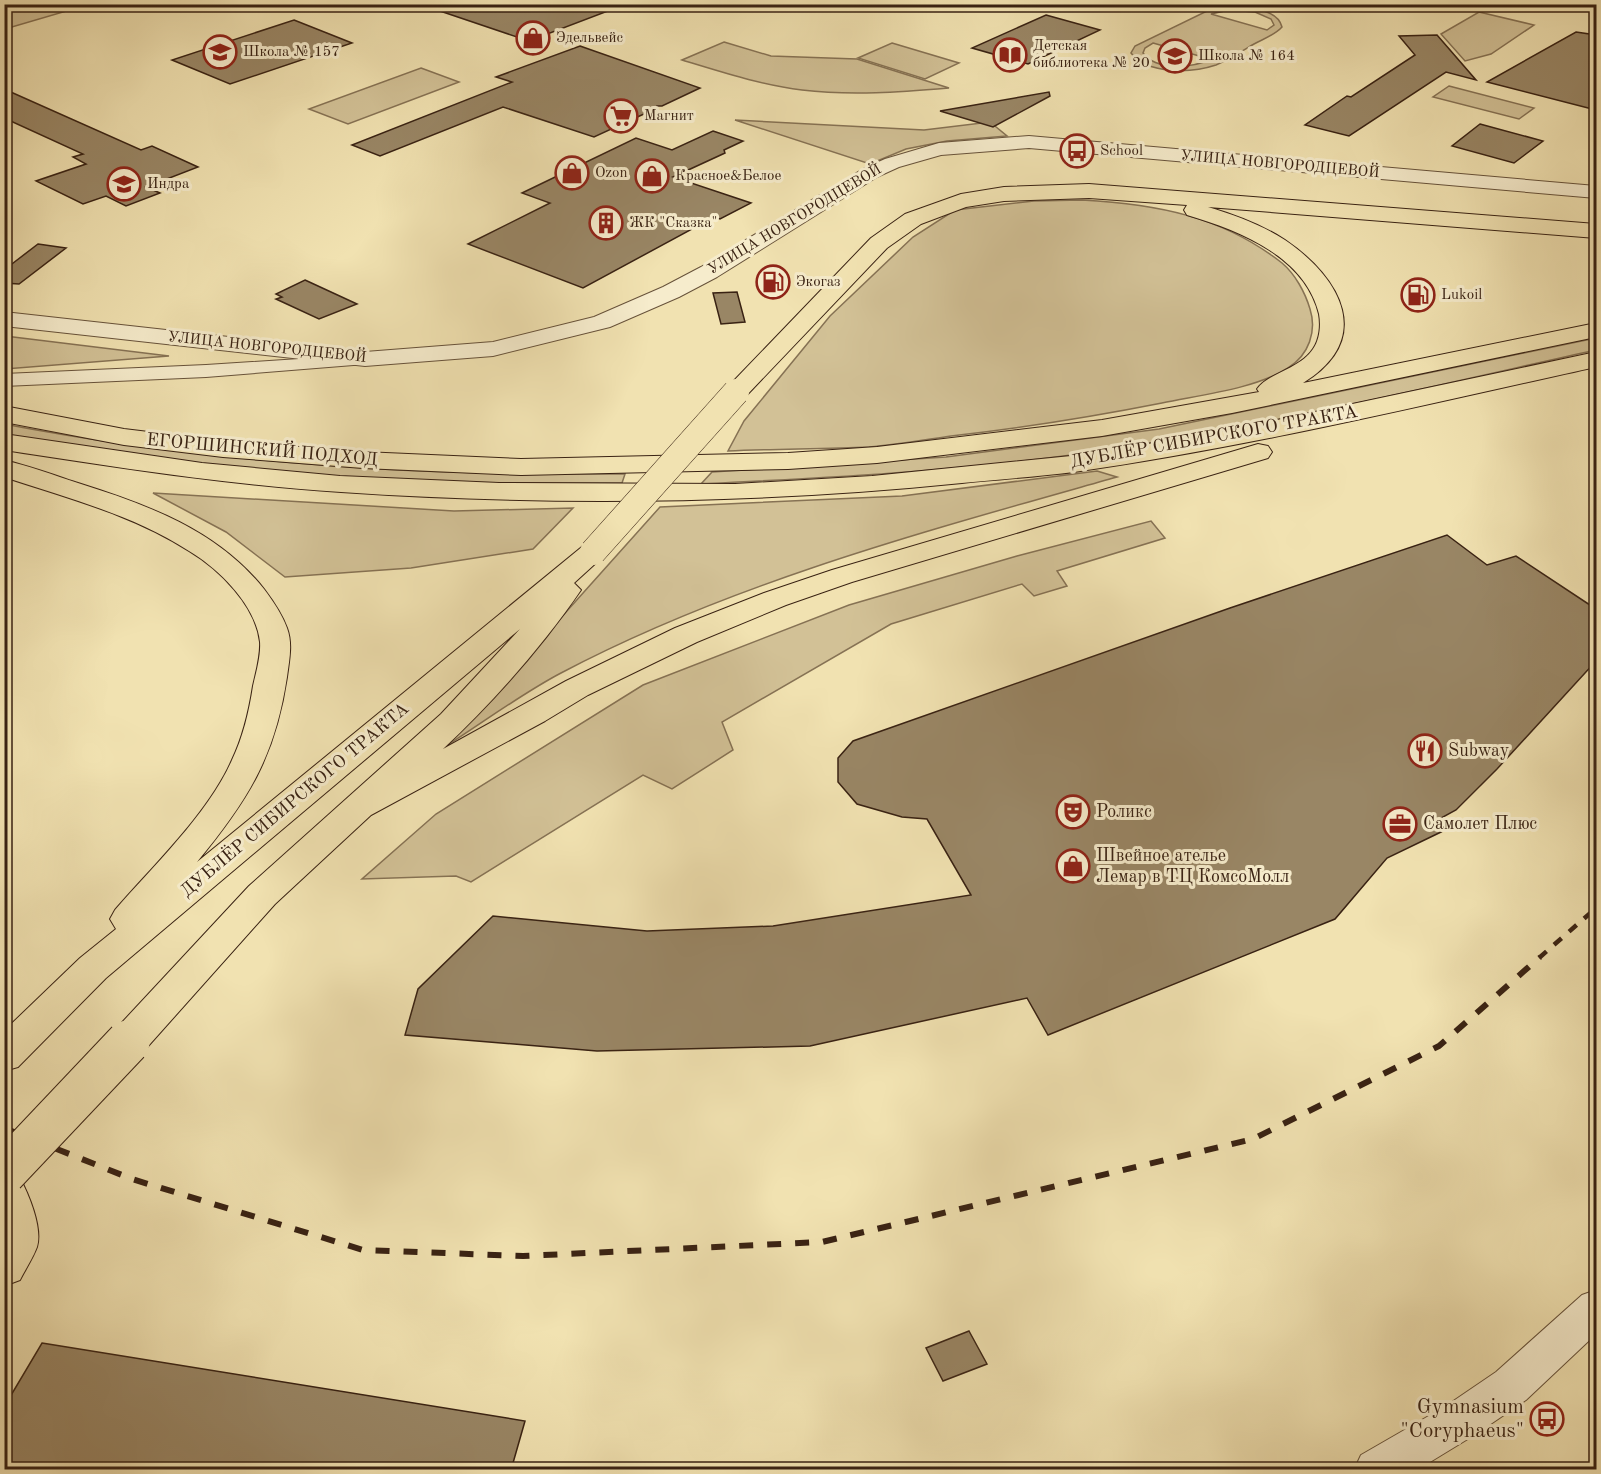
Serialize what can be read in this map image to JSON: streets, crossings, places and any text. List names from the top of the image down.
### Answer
{
  "streets": {
    "main road": ["ДУБЛЁР СИБИРСКОГО ТРАКТА", "ЕГОРШИНСКИЙ ПОДХОД"],
    "street": ["УЛИЦА НОВГОРОДЦЕВОЙ"]
  },
  "crossings": [
    ["ДУБЛЁР СИБИРСКОГО ТРАКТА", "ЕГОРШИНСКИЙ ПОДХОД"]
  ],
  "places": {
    "shop": [
      "Эдельвейс",
      "Ozon",
      "Красное&Белое",
      "Швейное ателье Лемар в ТЦ КомсоМолл"
    ],
    "school or university": ["Школа № 157", "Школа № 164", "Индра"],
    "library": ["Детская библиотека № 20"],
    "supermarket": ["Магнит"],
    "bus stop": ["School", "Gymnasium \"Coryphaeus\""],
    "building": ["ЖК \"Сказка\""],
    "fuel station": ["Экогаз", "Lukoil"],
    "restaurant": ["Subway"],
    "theatre": ["Роликс"],
    "office": ["Самолет Плюс"]
  }
}
